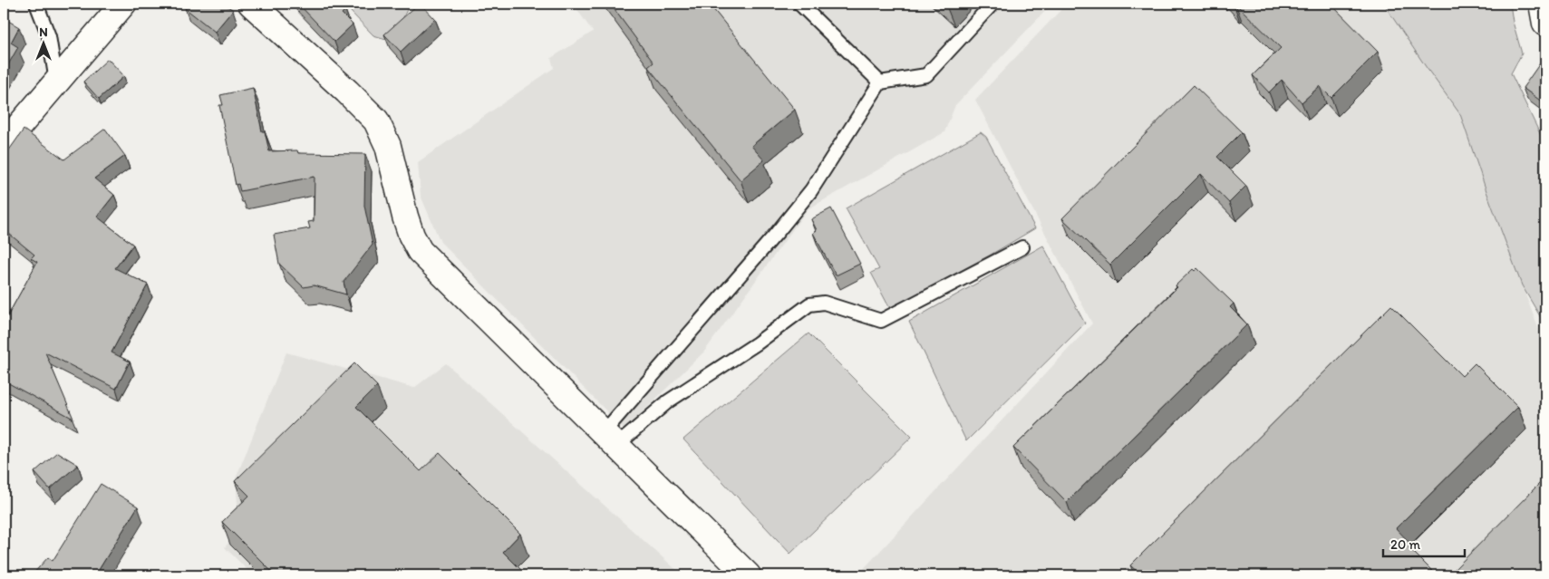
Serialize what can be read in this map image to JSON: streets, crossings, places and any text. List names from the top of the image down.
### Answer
{
  "scale_bar": "20 m",
  "north": "top"
}
